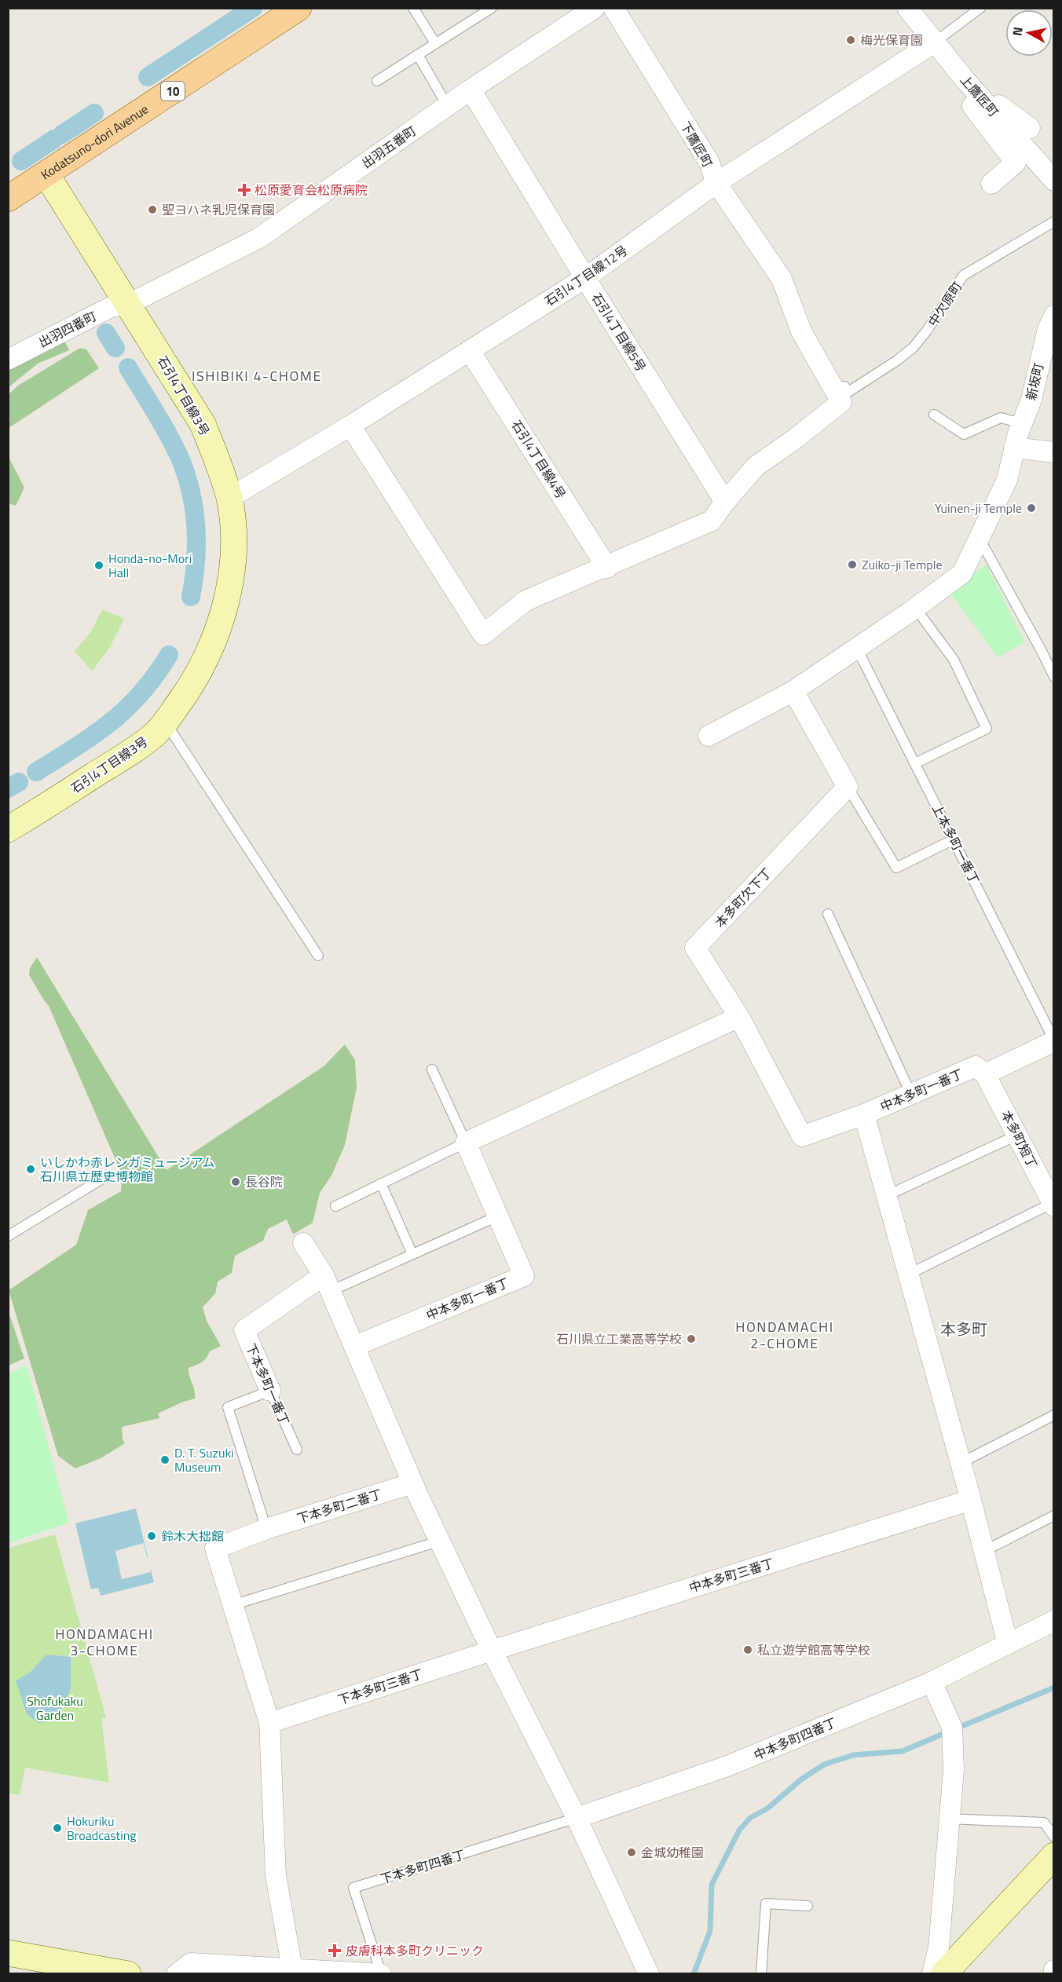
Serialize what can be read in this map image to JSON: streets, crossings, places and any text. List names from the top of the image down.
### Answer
{
  "streets": {
    "main road": ["10", "Kodatsuno-dori Avenue"],
    "street": [
      "上鷹匠町",
      "下鷹匠町",
      "出羽五番町",
      "石引4丁目線12号",
      "出羽四番町",
      "石引4丁目線5号",
      "新坂町",
      "石引4丁目線3号",
      "石引4丁目線4号",
      "本多町欠下丁",
      "中本多町一番丁",
      "本多町短丁",
      "下本多町一番丁",
      "下本多町二番丁",
      "中本多町三番丁",
      "下本多町三番丁",
      "中本多町四番丁"
    ],
    "lane": ["中欠原町", "上本多町一番丁", "下本多町四番丁"]
  },
  "crossings": [
    ["上鷹匠町", "石引4丁目線12号"],
    ["Kodatsuno-dori Avenue", "石引4丁目線3号"],
    ["下鷹匠町", "石引4丁目線12号"],
    ["下鷹匠町", "中欠原町"],
    ["出羽五番町", "出羽四番町"],
    ["出羽五番町", "石引4丁目線5号"],
    ["出羽五番町", "石引4丁目線3号"],
    ["石引4丁目線12号", "石引4丁目線5号"],
    ["石引4丁目線12号", "石引4丁目線3号"],
    ["石引4丁目線12号", "石引4丁目線4号"],
    ["出羽四番町", "石引4丁目線3号"],
    ["新坂町", "上本多町一番丁"],
    ["本多町欠下丁", "中本多町一番丁"],
    ["中本多町一番丁", "本多町短丁"],
    ["中本多町三番丁", "下本多町三番丁"],
    ["中本多町四番丁", "下本多町四番丁"]
  ],
  "districts": [
    "ISHIBIKI 4-CHOME",
    "HONDAMACHI 2-CHOME",
    "本多町",
    "HONDAMACHI 3-CHOME"
  ],
  "parks": ["Shofukaku Garden"],
  "places": {
    "other": [
      "梅光保育園",
      "聖ヨハネ乳児保育園",
      "Yuinen-ji Temple",
      "Zuiko-ji Temple",
      "Honda-no-Mori Hall",
      "いしかわ赤レンガミュージアム 石川県立歴史博物館",
      "長谷院",
      "石川県立工業高等学校",
      "D. T. Suzuki Museum",
      "鈴木大拙館",
      "私立遊学館高等学校",
      "Hokuriku Broadcasting",
      "金城幼稚園"
    ],
    "health": ["松原愛育会松原病院", "皮膚科本多町クリニック"]
  },
  "north": "left"
}
